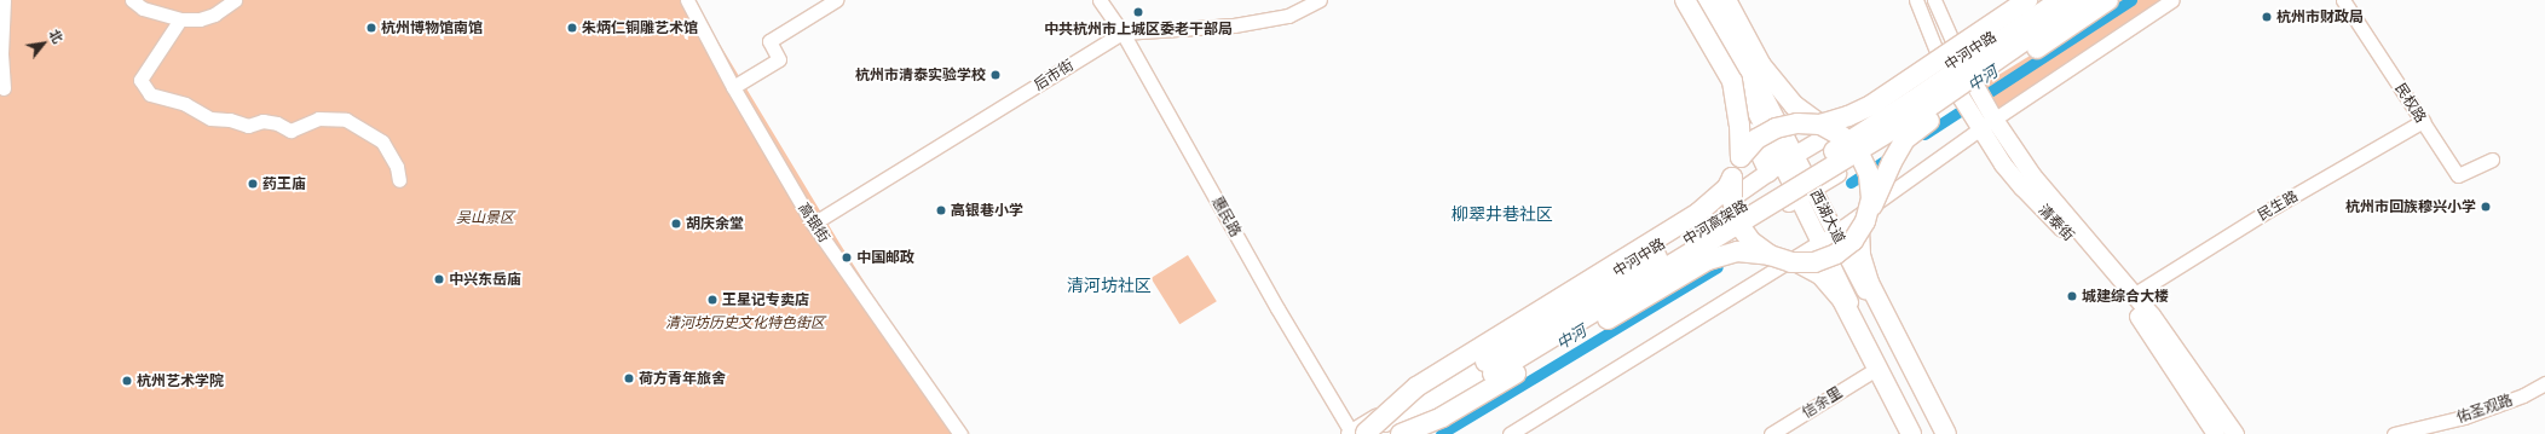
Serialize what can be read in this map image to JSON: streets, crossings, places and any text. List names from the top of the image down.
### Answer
{
  "streets": {
    "highway": ["中河高架路"],
    "main road": ["中河中路", "西湖大道", "清泰街"],
    "street": [
      "后市街",
      "民权路",
      "民生路",
      "惠民路",
      "高银街",
      "信余里",
      "佑圣观路"
    ]
  },
  "crossings": [
    ["中河中路", "惠民路"],
    ["中河中路", "西湖大道"],
    ["中河中路", "中河高架路"],
    ["中河中路", "清泰街"],
    ["后市街", "惠民路"],
    ["后市街", "高银街"],
    ["民权路", "民生路"],
    ["民生路", "清泰街"],
    ["惠民路", "中河高架路"]
  ],
  "districts": ["柳翠井巷社区", "清河坊社区"],
  "water": ["中河"],
  "parks": ["吴山景区", "清河坊历史文化特色街区"],
  "places": [
    "中共杭州市上城区委老干部局",
    "杭州市财政局",
    "杭州博物馆南馆",
    "朱炳仁铜雕艺术馆",
    "杭州市清泰实验学校",
    "药王庙",
    "杭州市回族穆兴小学",
    "高银巷小学",
    "胡庆余堂",
    "中国邮政",
    "中兴东岳庙",
    "城建综合大楼",
    "王星记专卖店",
    "荷方青年旅舍",
    "杭州艺术学院"
  ],
  "north": "top right"
}
